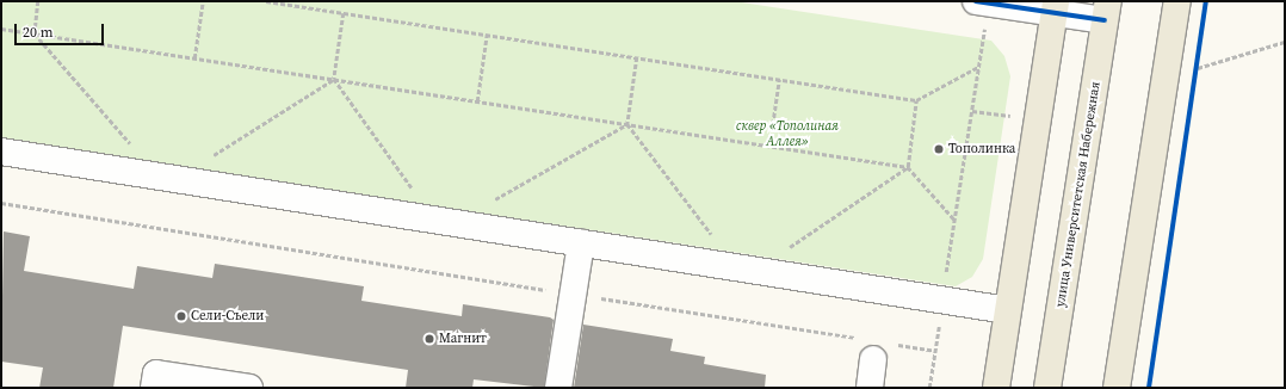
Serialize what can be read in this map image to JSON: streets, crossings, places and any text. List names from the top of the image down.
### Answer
{
  "streets": {
    "main road": ["улица Университетская Набережная"]
  },
  "parks": ["сквер «Тополиная Аллея»"],
  "places": ["Тополинка", "Сели-Съели", "Магнит"],
  "scale_bar": "20 m"
}
